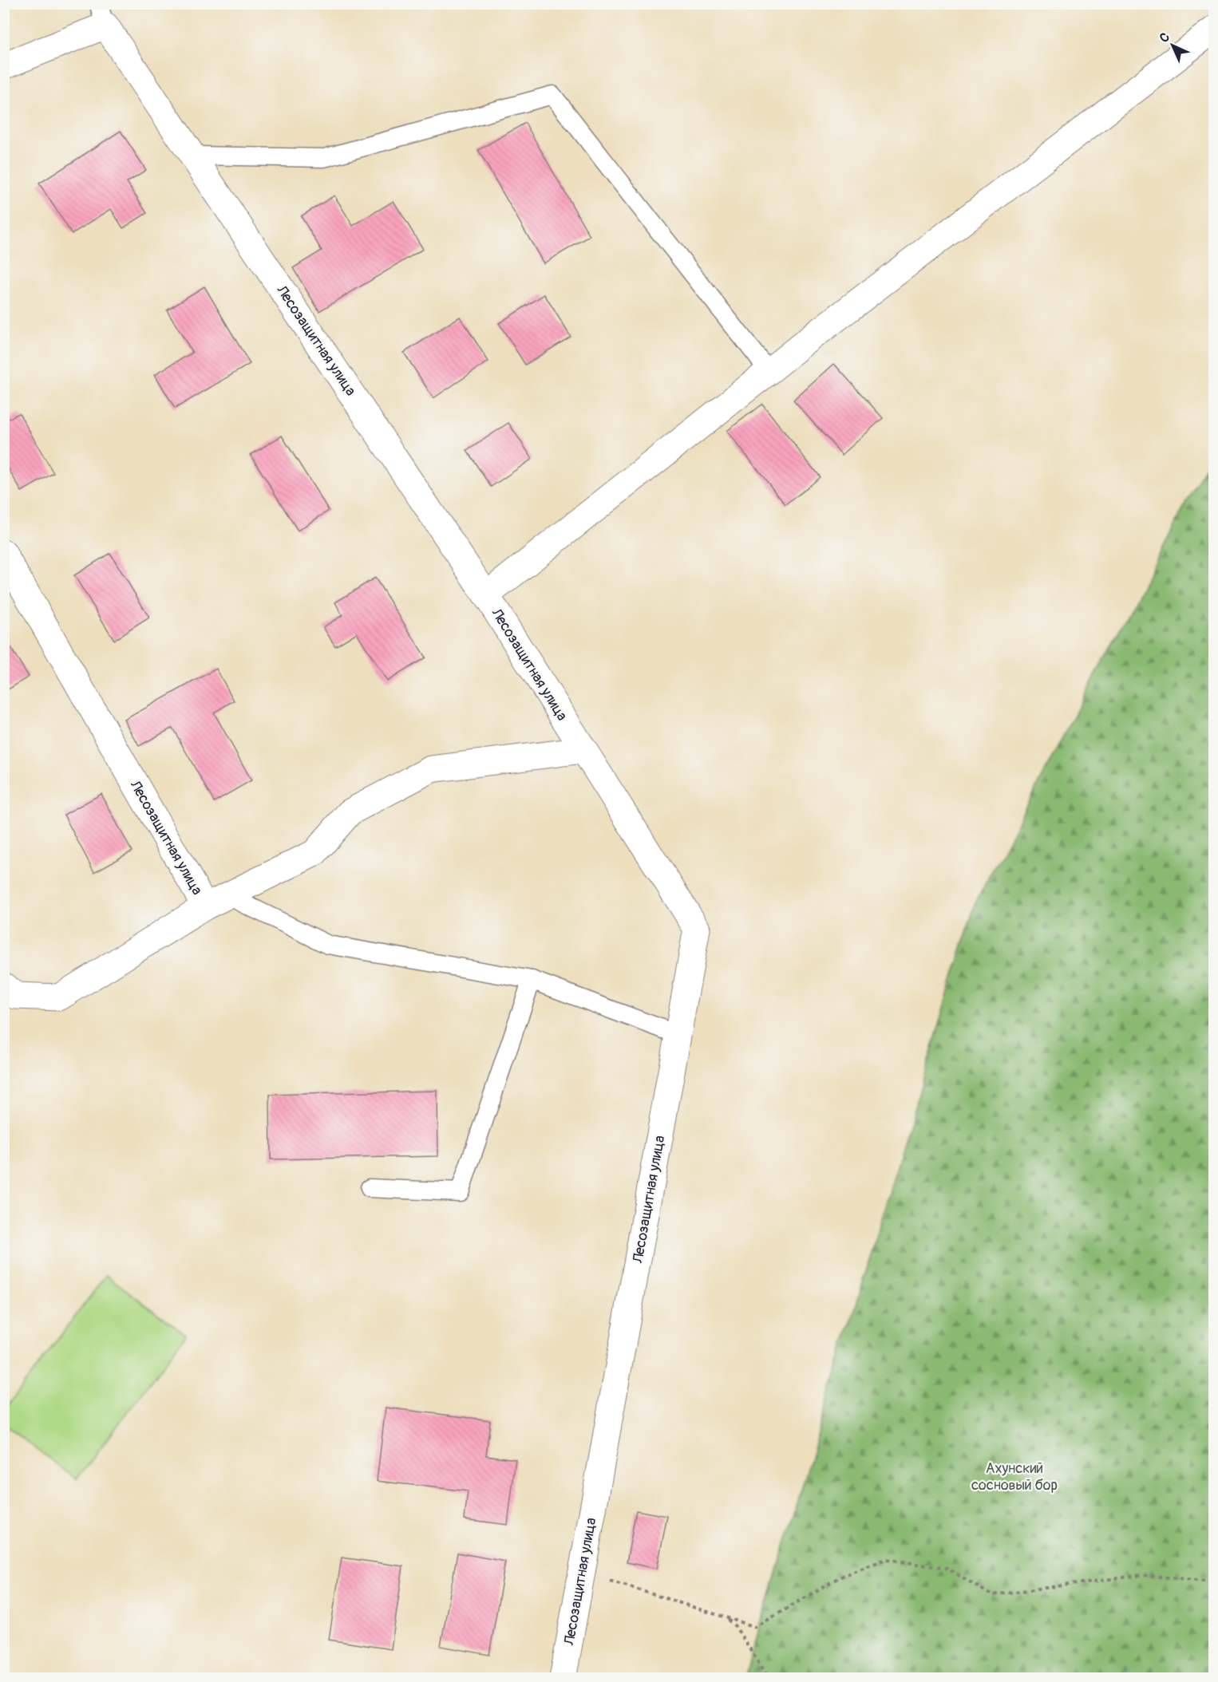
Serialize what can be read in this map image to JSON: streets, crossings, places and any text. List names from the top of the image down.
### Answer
{
  "streets": {
    "street": ["Лесозащитная улица"]
  },
  "parks": ["Ахунский сосновый бор"],
  "north": "top left"
}
